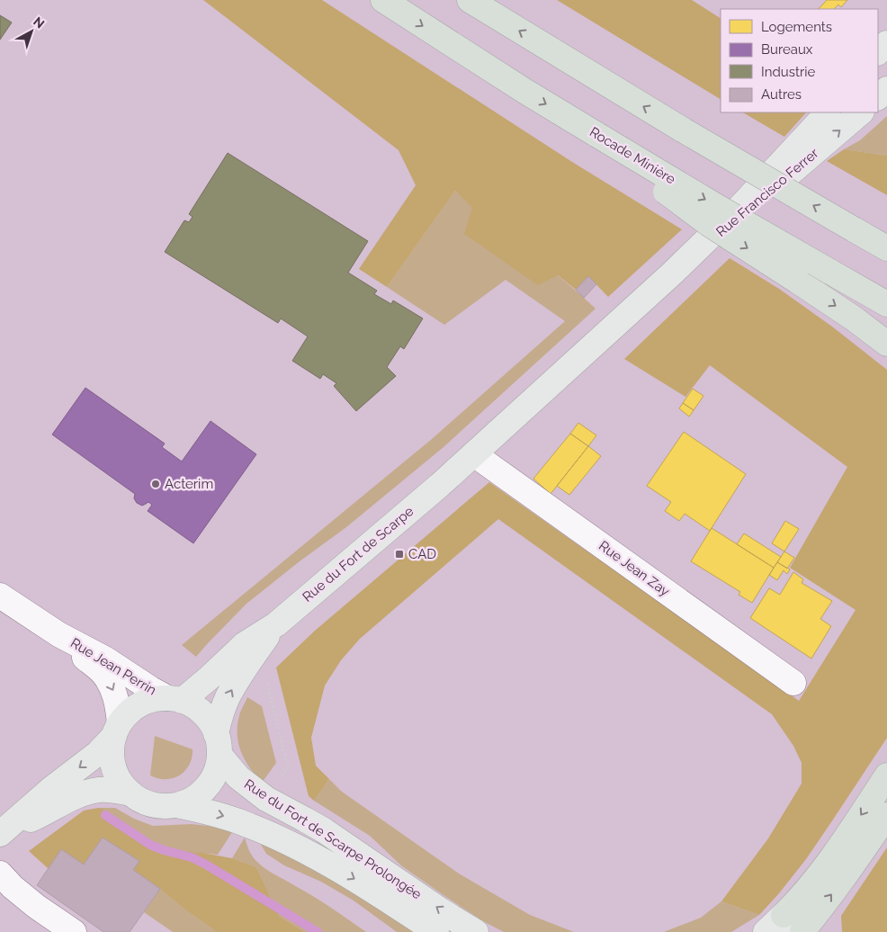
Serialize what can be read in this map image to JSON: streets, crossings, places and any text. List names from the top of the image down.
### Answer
{
  "streets": {
    "highway": ["Rocade Minière"],
    "main road": ["Rue Francisco Ferrer", "Rue du Fort de Scarpe", "Rue du Fort de Scarpe Prolongée"],
    "street": ["Rue Jean Zay", "Rue Jean Perrin"]
  },
  "crossings": [
    ["Rue Francisco Ferrer", "Rue du Fort de Scarpe"],
    ["Rue du Fort de Scarpe", "Rue Jean Zay"],
    ["Rue du Fort de Scarpe", "Rue Jean Perrin"],
    ["Rue du Fort de Scarpe", "Rue du Fort de Scarpe Prolongée"],
    ["Rue Jean Perrin", "Rue du Fort de Scarpe Prolongée"]
  ],
  "places": {
    "other": ["Acterim"],
    "transit": ["CAD"]
  },
  "legend": [
    "Logements",
    "Bureaux",
    "Industrie",
    "Autres"
  ],
  "north": "top right"
}
